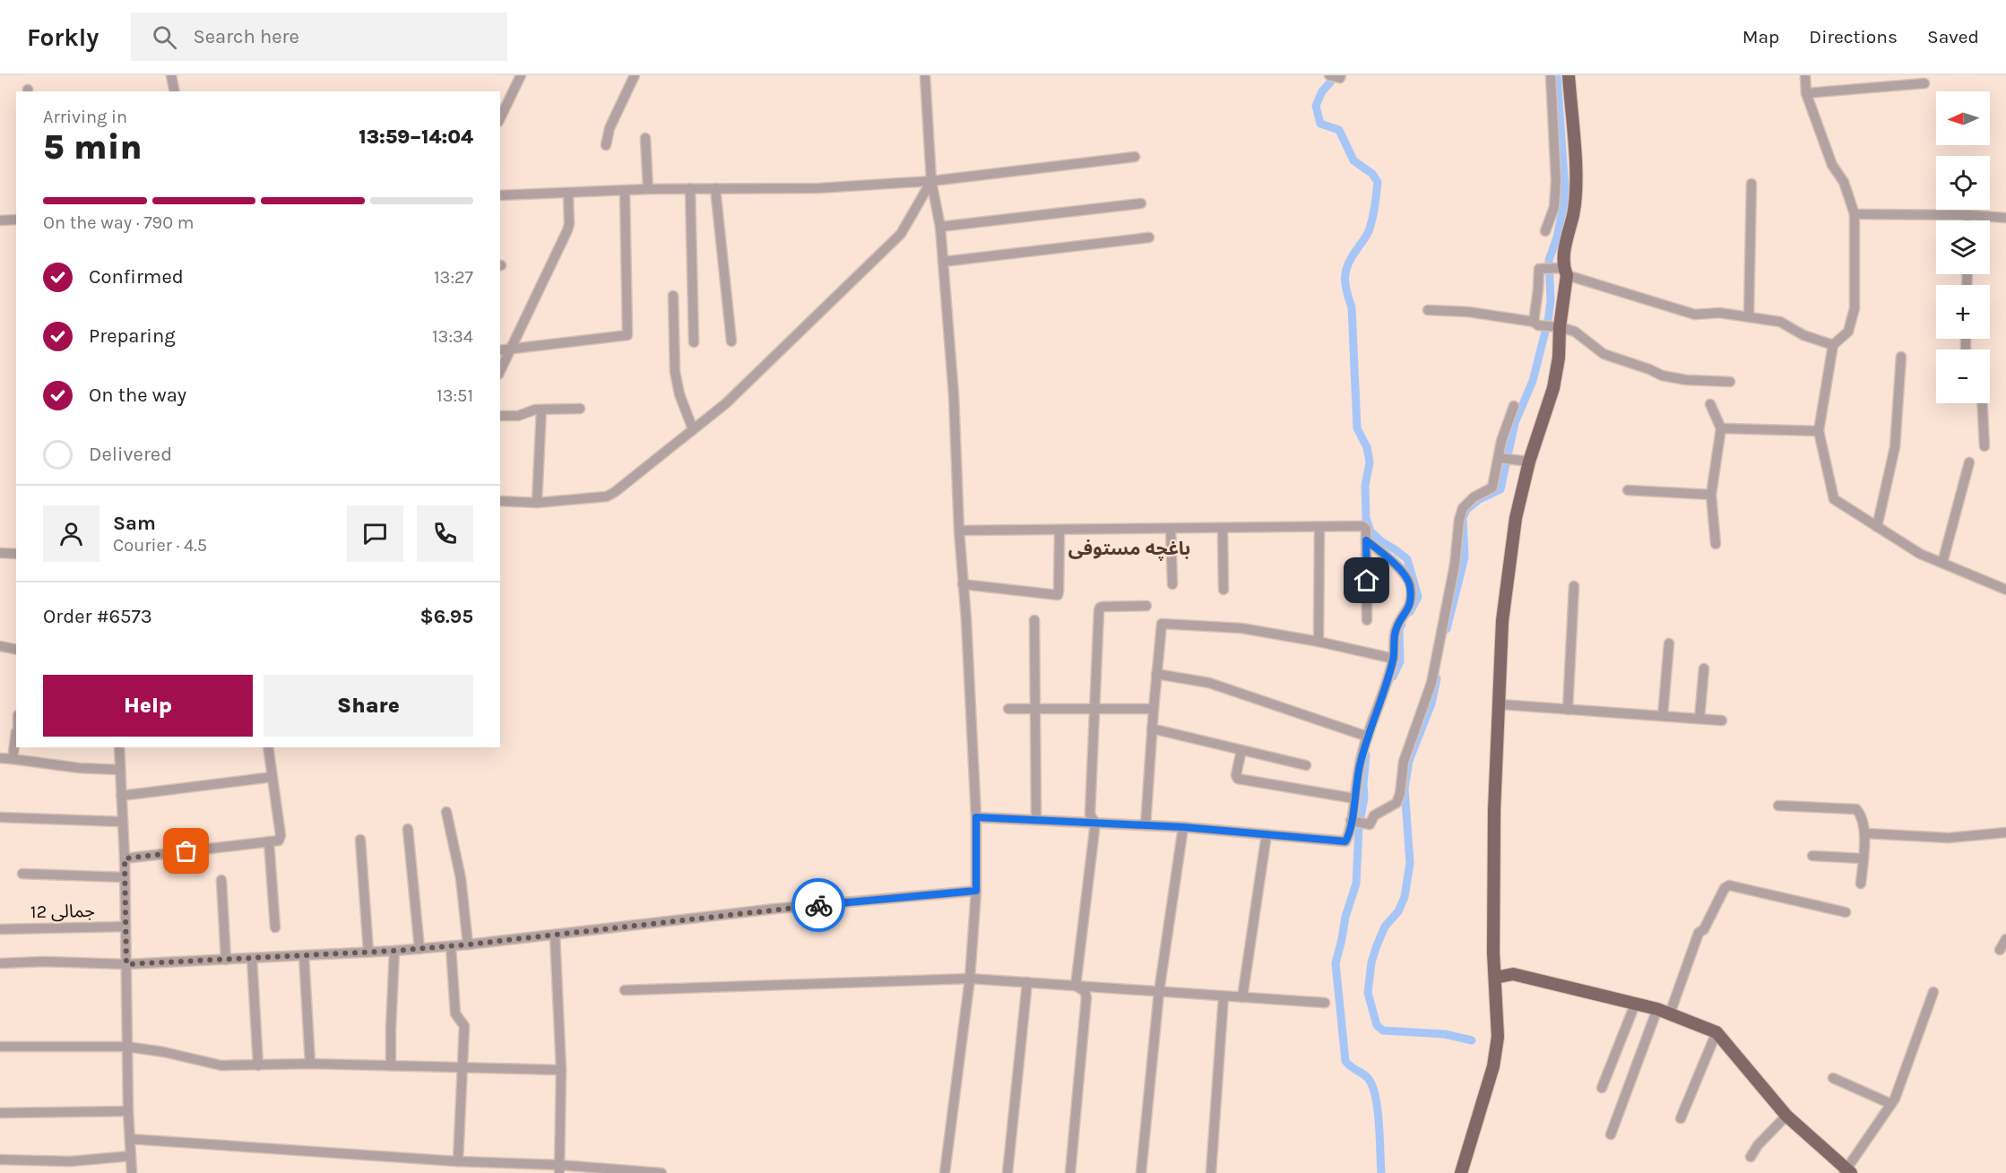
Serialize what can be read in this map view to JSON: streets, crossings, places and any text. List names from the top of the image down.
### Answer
{
  "streets": {
    "street": ["جمالی 12"]
  },
  "districts": ["باغچه مستوفی"],
  "north": "left",
  "page": {
    "header": "Forkly",
    "search": "Search here",
    "nav": ["Map", "Directions", "Saved"],
    "map_buttons": ["+", "−"],
    "heading": ["5 min", "Arriving in", "13:59–14:04"],
    "panel": [
      "Sam",
      "Courier · 4.5",
      "Order #6573",
      "$6.95"
    ],
    "bar": "On the way · 790 m",
    "list": [
      ["Confirmed", "13:27"],
      ["Preparing", "13:34"],
      ["On the way", "13:51"],
      "Delivered"
    ],
    "buttons": ["Help", "Share"]
  }
}
